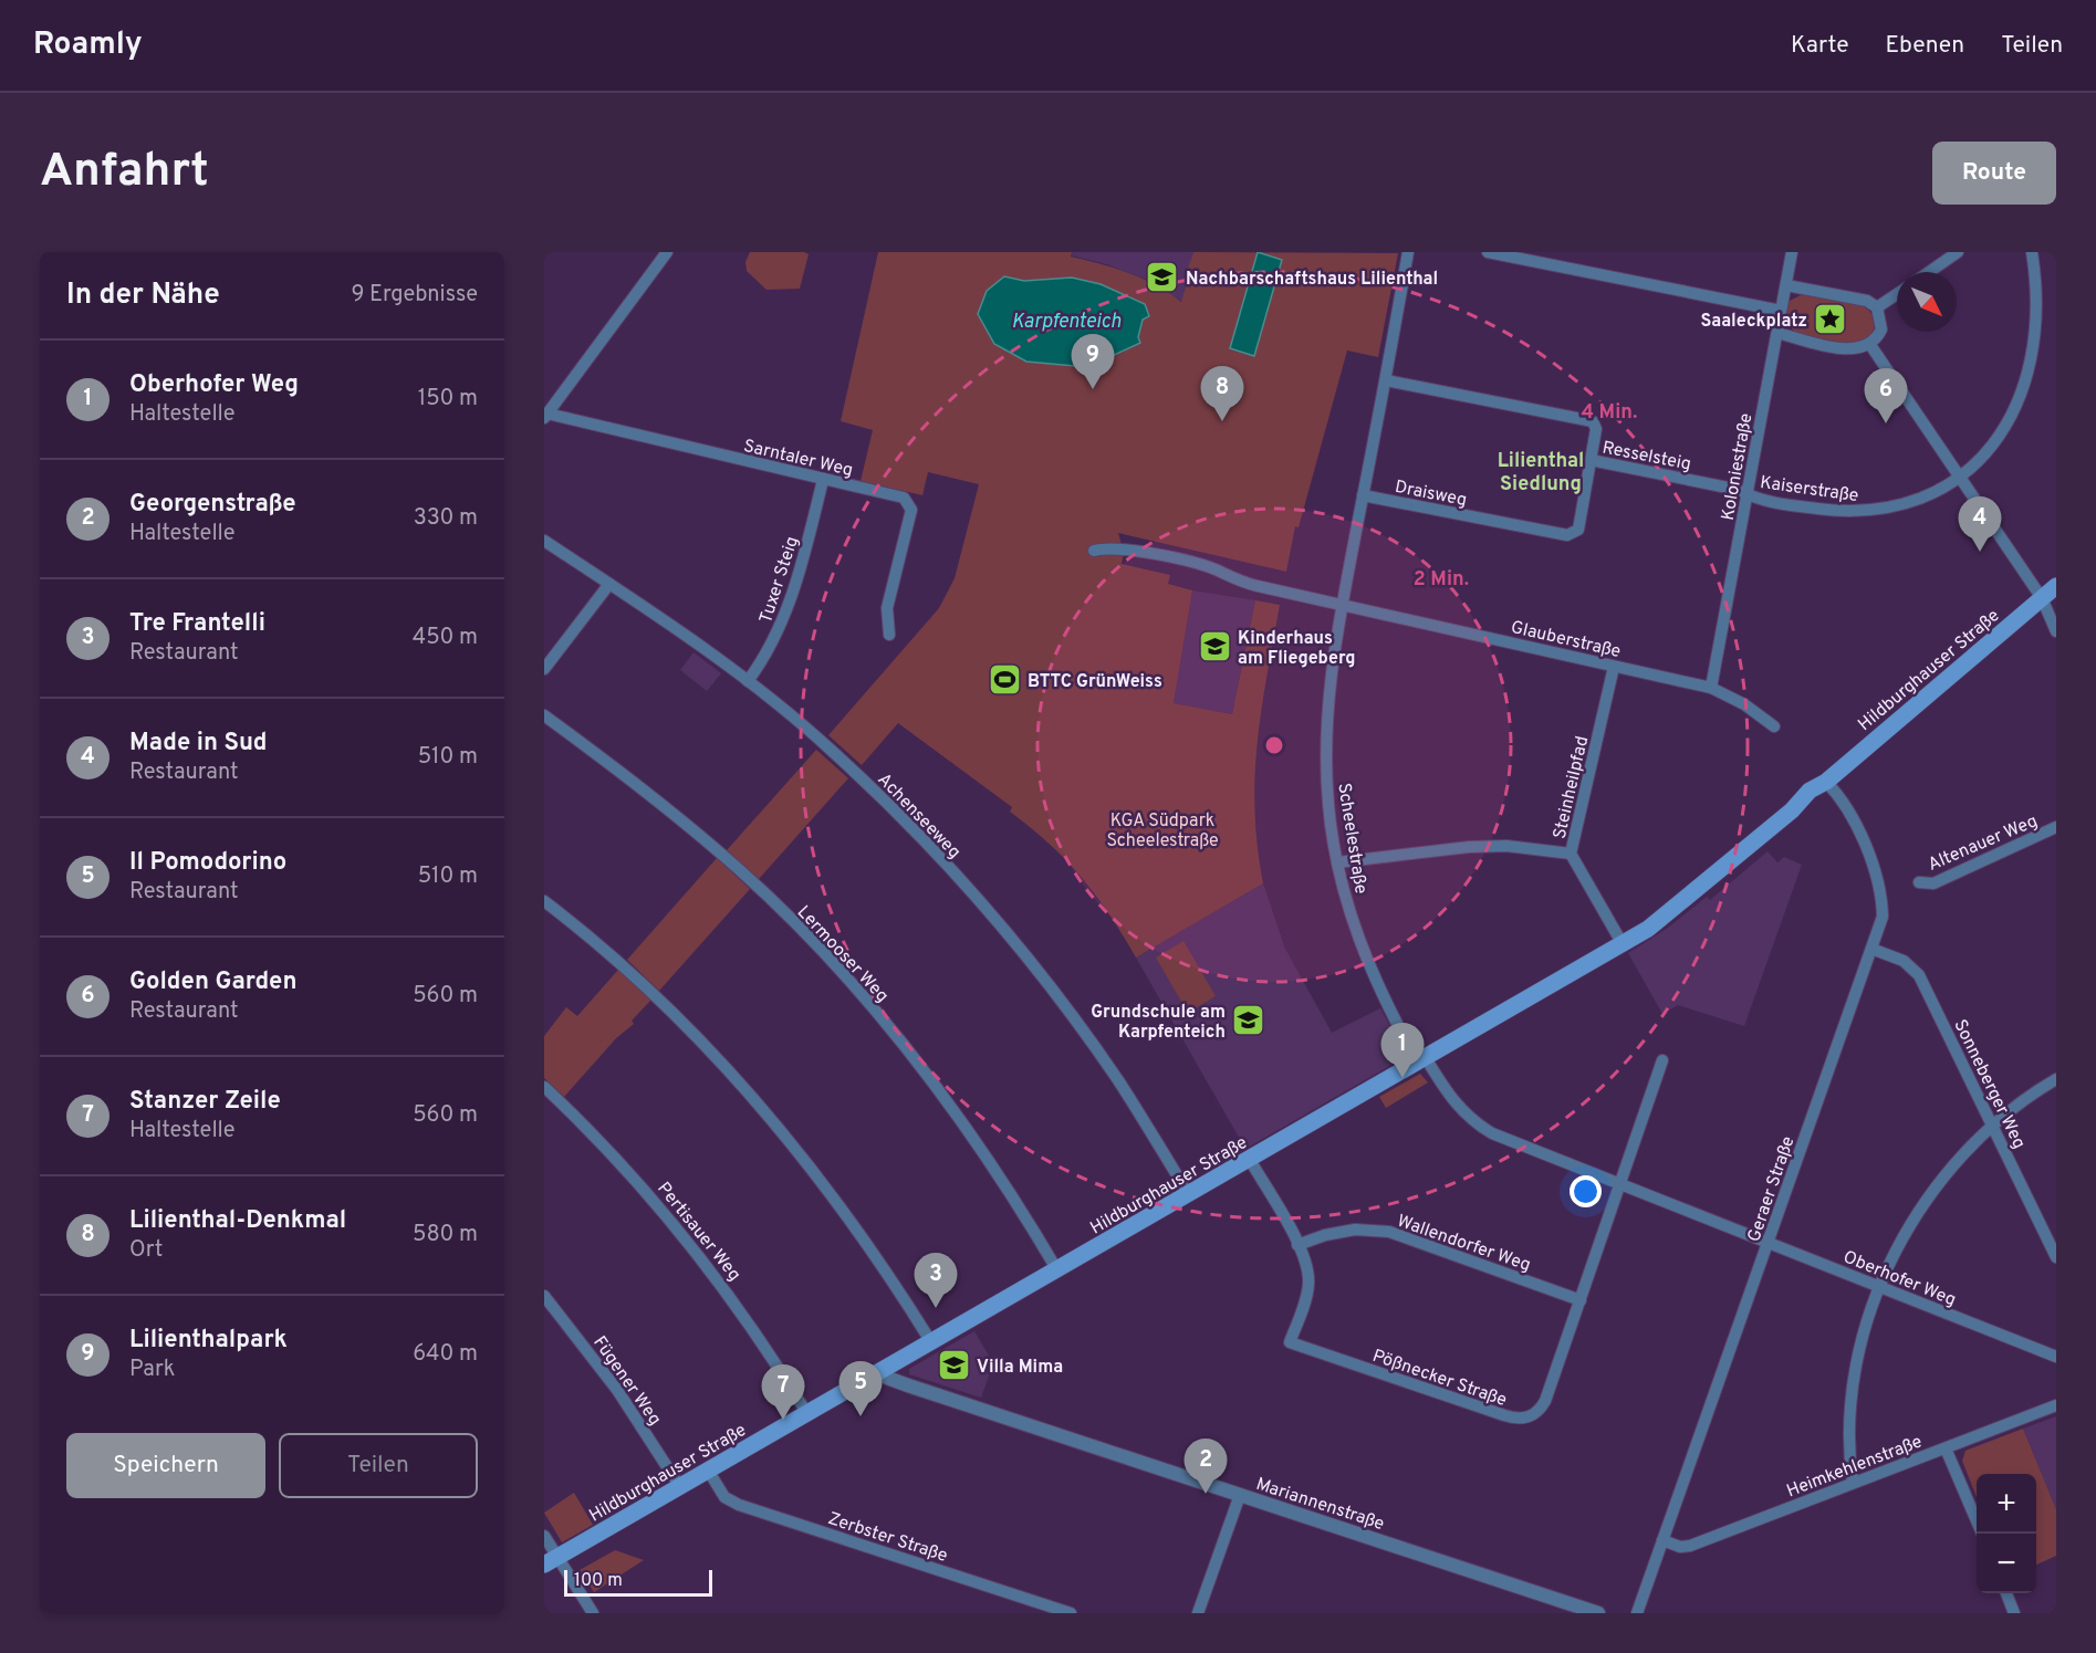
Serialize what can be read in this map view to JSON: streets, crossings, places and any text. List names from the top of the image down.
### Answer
{
  "streets": {
    "main road": ["Hildburghauser Straße"],
    "street": [
      "Resselsteig",
      "Sarntaler Weg",
      "Koloniestraße",
      "Kaiserstraße",
      "Draisweg",
      "Tuxer Steig",
      "Glauberstraße",
      "Steinheilpfad",
      "Achenseeweg",
      "Scheelestraße",
      "Altenauer Weg",
      "Lermooser Weg",
      "Sonneberger Weg",
      "Geraer Straße",
      "Pertisauer Weg",
      "Wallendorfer Weg",
      "Oberhofer Weg",
      "Pößnecker Straße",
      "Fügener Weg",
      "Heimkehlenstraße",
      "Mariannenstraße",
      "Zerbster Straße"
    ]
  },
  "crossings": [
    ["Resselsteig", "Koloniestraße"],
    ["Resselsteig", "Kaiserstraße"],
    ["Resselsteig", "Draisweg"],
    ["Resselsteig", "Scheelestraße"],
    ["Sarntaler Weg", "Tuxer Steig"],
    ["Koloniestraße", "Kaiserstraße"],
    ["Koloniestraße", "Glauberstraße"],
    ["Draisweg", "Scheelestraße"],
    ["Tuxer Steig", "Achenseeweg"],
    ["Glauberstraße", "Steinheilpfad"],
    ["Glauberstraße", "Scheelestraße"],
    ["Hildburghauser Straße", "Steinheilpfad"],
    ["Hildburghauser Straße", "Achenseeweg"],
    ["Hildburghauser Straße", "Scheelestraße"],
    ["Hildburghauser Straße", "Lermooser Weg"],
    ["Hildburghauser Straße", "Geraer Straße"],
    ["Hildburghauser Straße", "Pertisauer Weg"],
    ["Hildburghauser Straße", "Oberhofer Weg"],
    ["Hildburghauser Straße", "Fügener Weg"],
    ["Hildburghauser Straße", "Mariannenstraße"],
    ["Hildburghauser Straße", "Zerbster Straße"],
    ["Scheelestraße", "Oberhofer Weg"],
    ["Sonneberger Weg", "Geraer Straße"],
    ["Geraer Straße", "Oberhofer Weg"],
    ["Geraer Straße", "Heimkehlenstraße"],
    ["Wallendorfer Weg", "Pößnecker Straße"],
    ["Oberhofer Weg", "Pößnecker Straße"]
  ],
  "districts": ["Lilienthal Siedlung"],
  "water": ["Karpfenteich"],
  "parks": ["KGA Südpark Scheelestraße"],
  "places": {
    "school or university": [
      "Nachbarschaftshaus Lilienthal",
      "Kinderhaus am Fliegeberg",
      "Grundschule am Karpfenteich",
      "Villa Mima"
    ],
    "place": ["Saaleckplatz"],
    "sports": ["BTTC GrünWeiss"]
  },
  "scale_bar": "100 m",
  "north": "bottom right",
  "page": {
    "header": "Roamly",
    "nav": ["Karte", "Ebenen", "Teilen"],
    "buttons": [
      "Route",
      ["Speichern", "Teilen"]
    ],
    "title": "Anfahrt",
    "heading": ["In der Nähe", "9 Ergebnisse"],
    "pins": [
      "9",
      "8",
      "6",
      "4",
      "1",
      "3",
      "5",
      "7",
      "2"
    ],
    "list": [
      {
        "mark": "1",
        "name": "Oberhofer Weg",
        "note": "Haltestelle",
        "value": "150 m"
      },
      {
        "mark": "2",
        "name": "Georgenstraße",
        "note": "Haltestelle",
        "value": "330 m"
      },
      {
        "mark": "3",
        "name": "Tre Frantelli",
        "note": "Restaurant",
        "value": "450 m"
      },
      {
        "mark": "4",
        "name": "Made in Sud",
        "note": "Restaurant",
        "value": "510 m"
      },
      {
        "mark": "5",
        "name": "Il Pomodorino",
        "note": "Restaurant",
        "value": "510 m"
      },
      {
        "mark": "6",
        "name": "Golden Garden",
        "note": "Restaurant",
        "value": "560 m"
      },
      {
        "mark": "7",
        "name": "Stanzer Zeile",
        "note": "Haltestelle",
        "value": "560 m"
      },
      {
        "mark": "8",
        "name": "Lilienthal-Denkmal",
        "note": "Ort",
        "value": "580 m"
      },
      {
        "mark": "9",
        "name": "Lilienthalpark",
        "note": "Park",
        "value": "640 m"
      }
    ],
    "map_buttons": ["+", "−"],
    "scale": "100 m"
  },
  "rings": ["4 Min.", "2 Min."]
}
